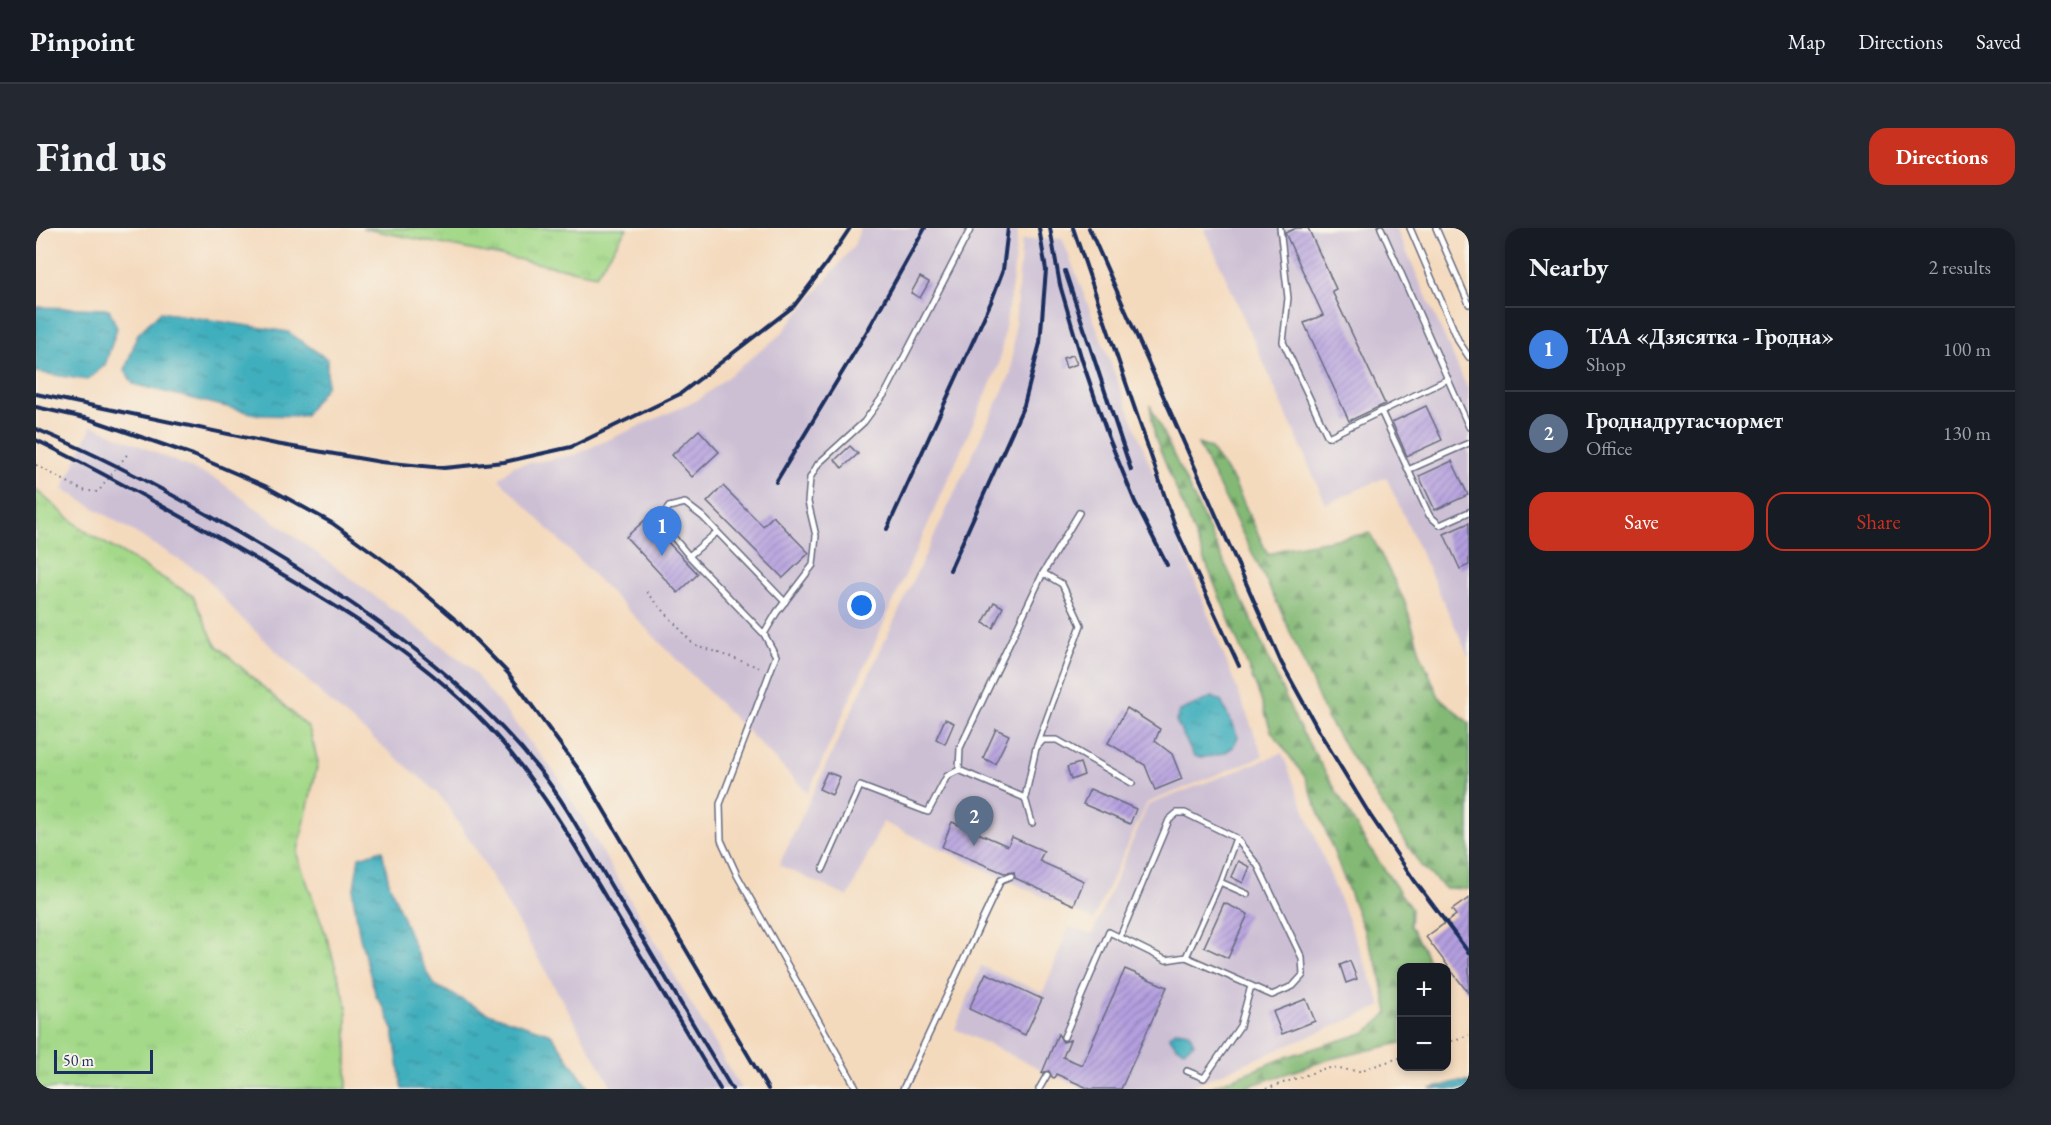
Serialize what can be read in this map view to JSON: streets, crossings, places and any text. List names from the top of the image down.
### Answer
{
  "scale_bar": "50 m",
  "page": {
    "header": "Pinpoint",
    "nav": ["Map", "Directions", "Saved"],
    "buttons": [
      "Directions",
      ["Save", "Share"]
    ],
    "title": "Find us",
    "heading": ["Nearby", "2 results"],
    "list": [
      {
        "mark": "1",
        "name": "ТАА «Дзясятка - Гродна»",
        "note": "Shop",
        "value": "100 m"
      },
      {
        "mark": "2",
        "name": "Гроднадругасчормет",
        "note": "Office",
        "value": "130 m"
      }
    ],
    "pins": ["1", "2"],
    "map_buttons": ["+", "−"],
    "scale": "50 m"
  }
}
